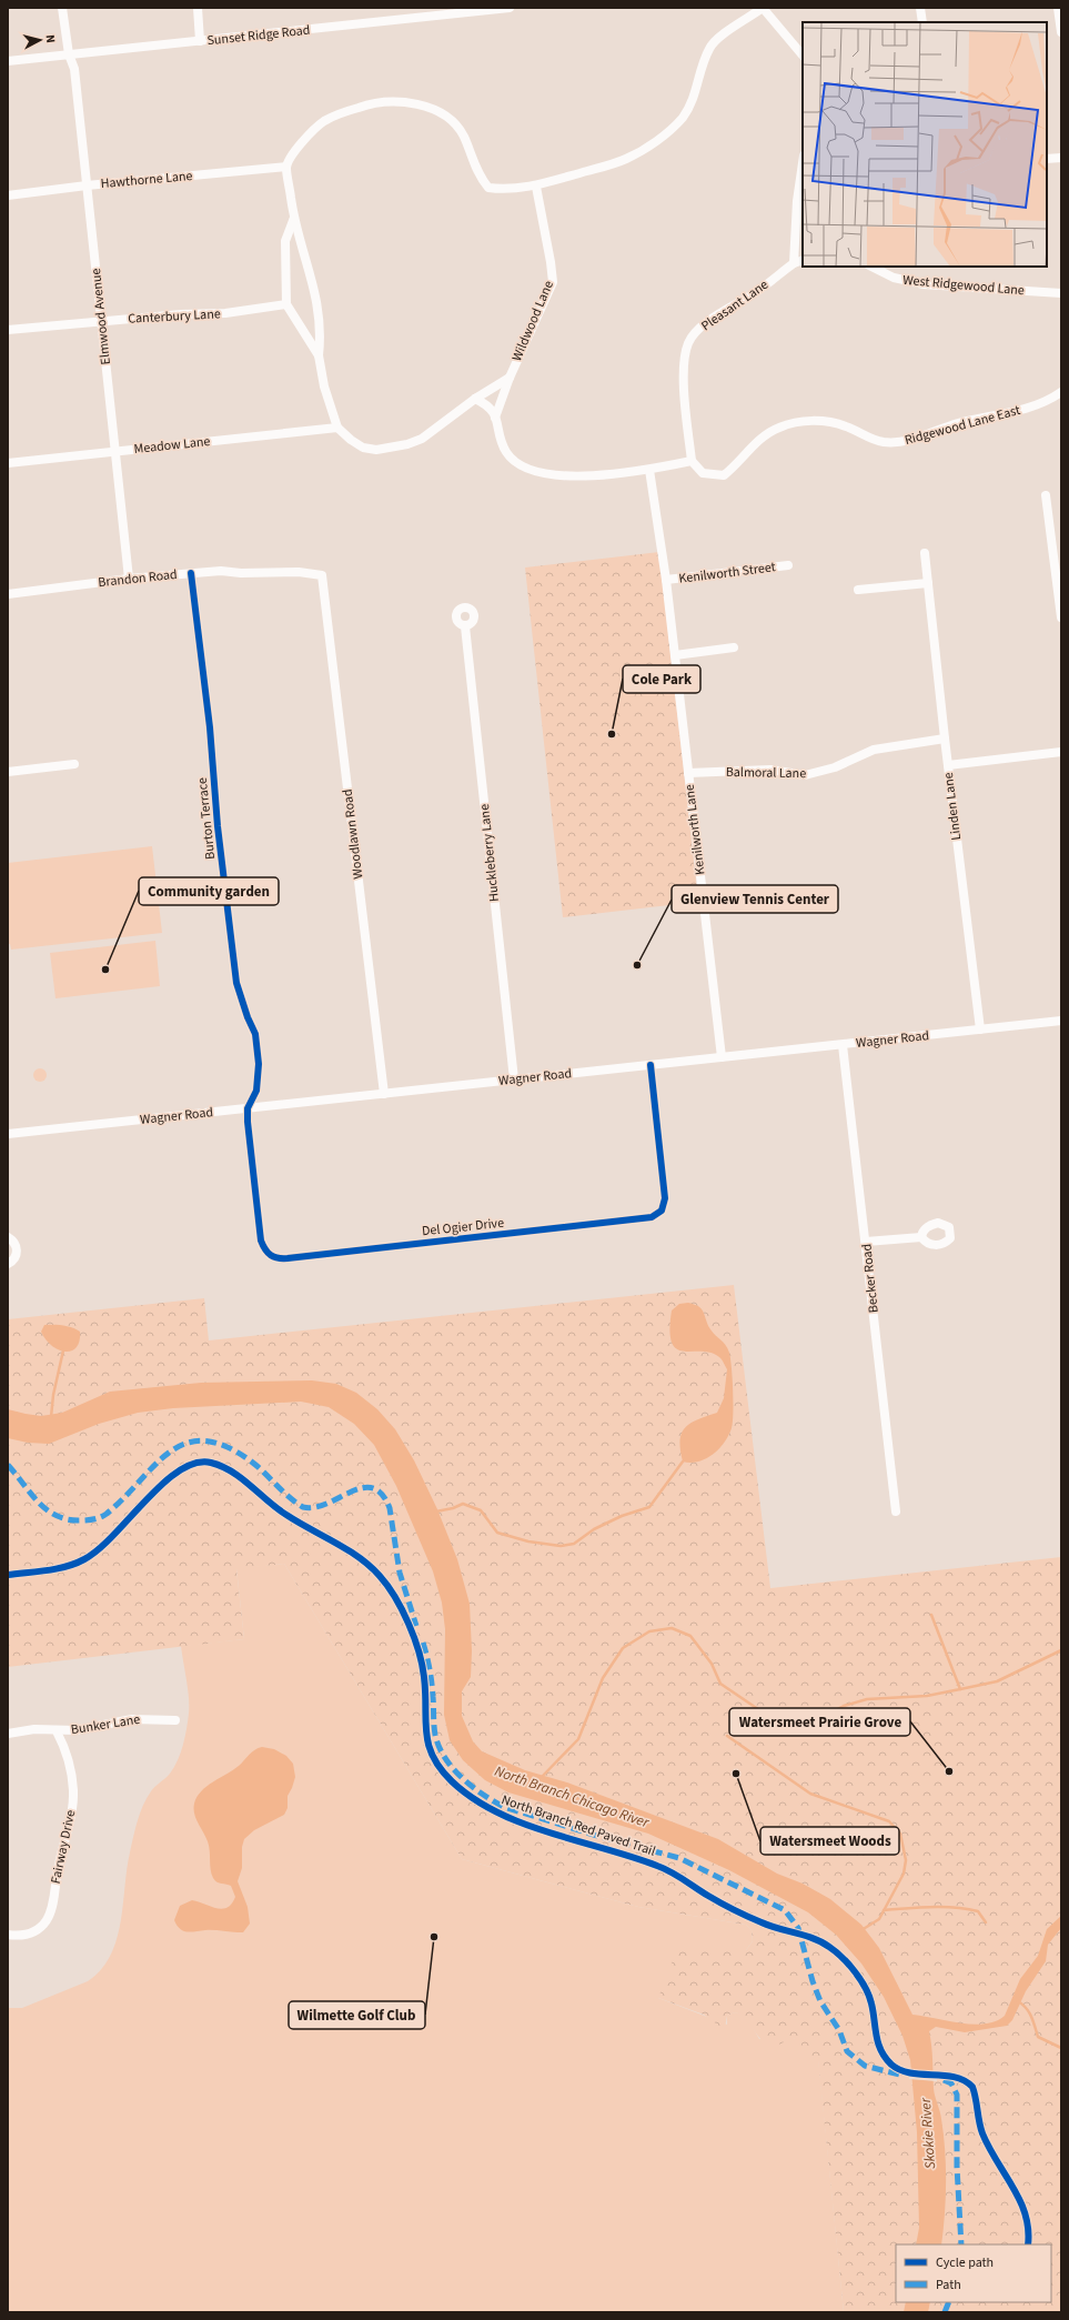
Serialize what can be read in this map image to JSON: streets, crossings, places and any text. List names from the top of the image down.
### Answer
{
  "streets": {
    "street": [
      "Sunset Ridge Road",
      "Hawthorne Lane",
      "West Ridgewood Lane",
      "Pleasant Lane",
      "Elmwood Avenue",
      "Canterbury Lane",
      "Wildwood Lane",
      "Ridgewood Lane East",
      "Meadow Lane",
      "Kenilworth Street",
      "Brandon Road",
      "Balmoral Lane",
      "Linden Lane",
      "Burton Terrace",
      "Kenilworth Lane",
      "Woodlawn Road",
      "Huckleberry Lane",
      "Wagner Road",
      "Del Ogier Drive",
      "Becker Road",
      "Bunker Lane",
      "Fairway Drive"
    ],
    "cycle path": ["North Branch Red Paved Trail"]
  },
  "crossings": [
    ["Sunset Ridge Road", "Elmwood Avenue"],
    ["Hawthorne Lane", "Elmwood Avenue"],
    ["Pleasant Lane", "Ridgewood Lane East"],
    ["Elmwood Avenue", "Canterbury Lane"],
    ["Elmwood Avenue", "Meadow Lane"],
    ["Elmwood Avenue", "Brandon Road"],
    ["Kenilworth Street", "Kenilworth Lane"],
    ["Brandon Road", "Burton Terrace"],
    ["Brandon Road", "Woodlawn Road"],
    ["Balmoral Lane", "Linden Lane"],
    ["Balmoral Lane", "Kenilworth Lane"],
    ["Linden Lane", "Wagner Road"],
    ["Burton Terrace", "Wagner Road"],
    ["Burton Terrace", "Del Ogier Drive"],
    ["Kenilworth Lane", "Wagner Road"],
    ["Woodlawn Road", "Wagner Road"],
    ["Huckleberry Lane", "Wagner Road"],
    ["Wagner Road", "Del Ogier Drive"],
    ["Wagner Road", "Becker Road"],
    ["Bunker Lane", "Fairway Drive"]
  ],
  "water": ["North Branch Chicago River", "Skokie River"],
  "places": [
    "Cole Park",
    "Glenview Tennis Center",
    "Community garden",
    "Watersmeet Prairie Grove",
    "Watersmeet Woods",
    "Wilmette Golf Club"
  ],
  "legend": ["Cycle path", "Path"],
  "north": "right"
}
